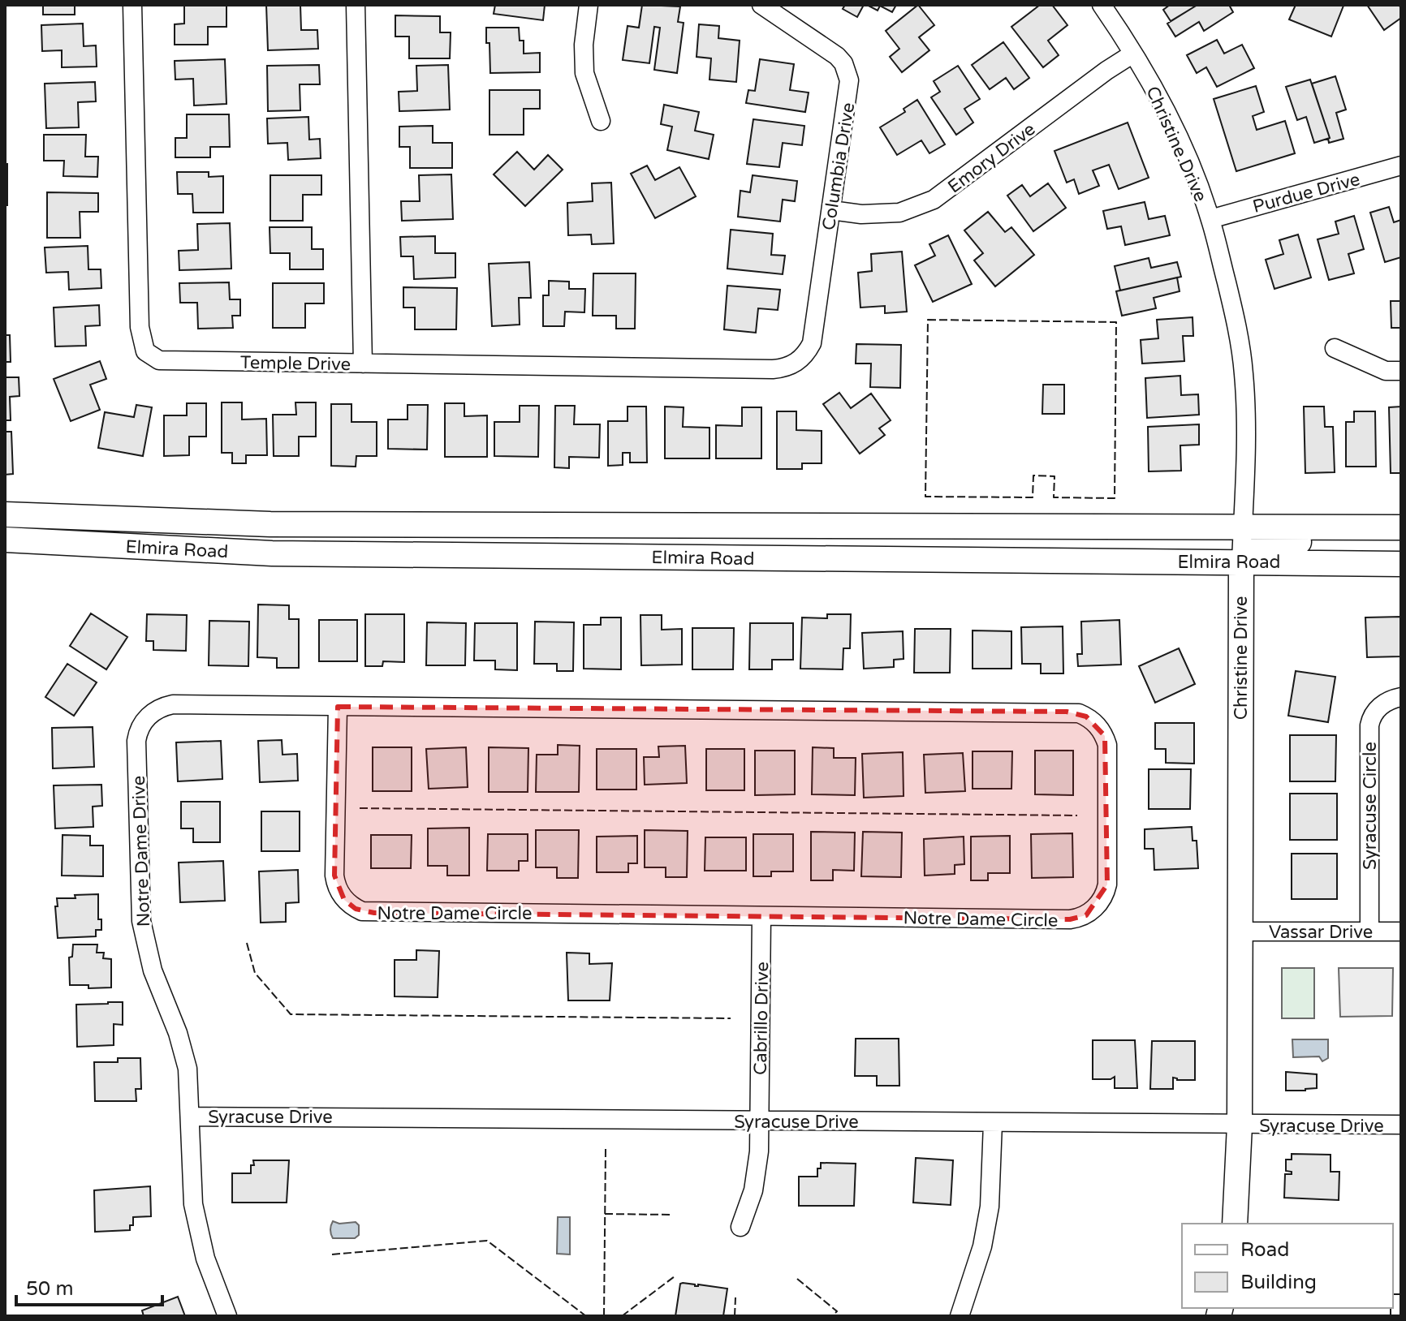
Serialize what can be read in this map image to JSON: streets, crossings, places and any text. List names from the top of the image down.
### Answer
{
  "streets": {
    "main road": ["Christine Drive", "Elmira Road"],
    "street": [
      "Emory Drive",
      "Columbia Drive",
      "Purdue Drive",
      "Temple Drive",
      "Syracuse Circle",
      "Notre Dame Drive",
      "Notre Dame Circle",
      "Vassar Drive",
      "Cabrillo Drive",
      "Syracuse Drive"
    ]
  },
  "crossings": [
    ["Christine Drive", "Emory Drive"],
    ["Christine Drive", "Purdue Drive"],
    ["Christine Drive", "Elmira Road"],
    ["Christine Drive", "Vassar Drive"],
    ["Christine Drive", "Syracuse Drive"],
    ["Emory Drive", "Columbia Drive"],
    ["Columbia Drive", "Temple Drive"],
    ["Syracuse Circle", "Vassar Drive"],
    ["Notre Dame Drive", "Notre Dame Circle"],
    ["Notre Dame Drive", "Syracuse Drive"],
    ["Notre Dame Circle", "Cabrillo Drive"],
    ["Cabrillo Drive", "Syracuse Drive"]
  ],
  "legend": ["Road", "Building"],
  "scale_bar": "50 m"
}
